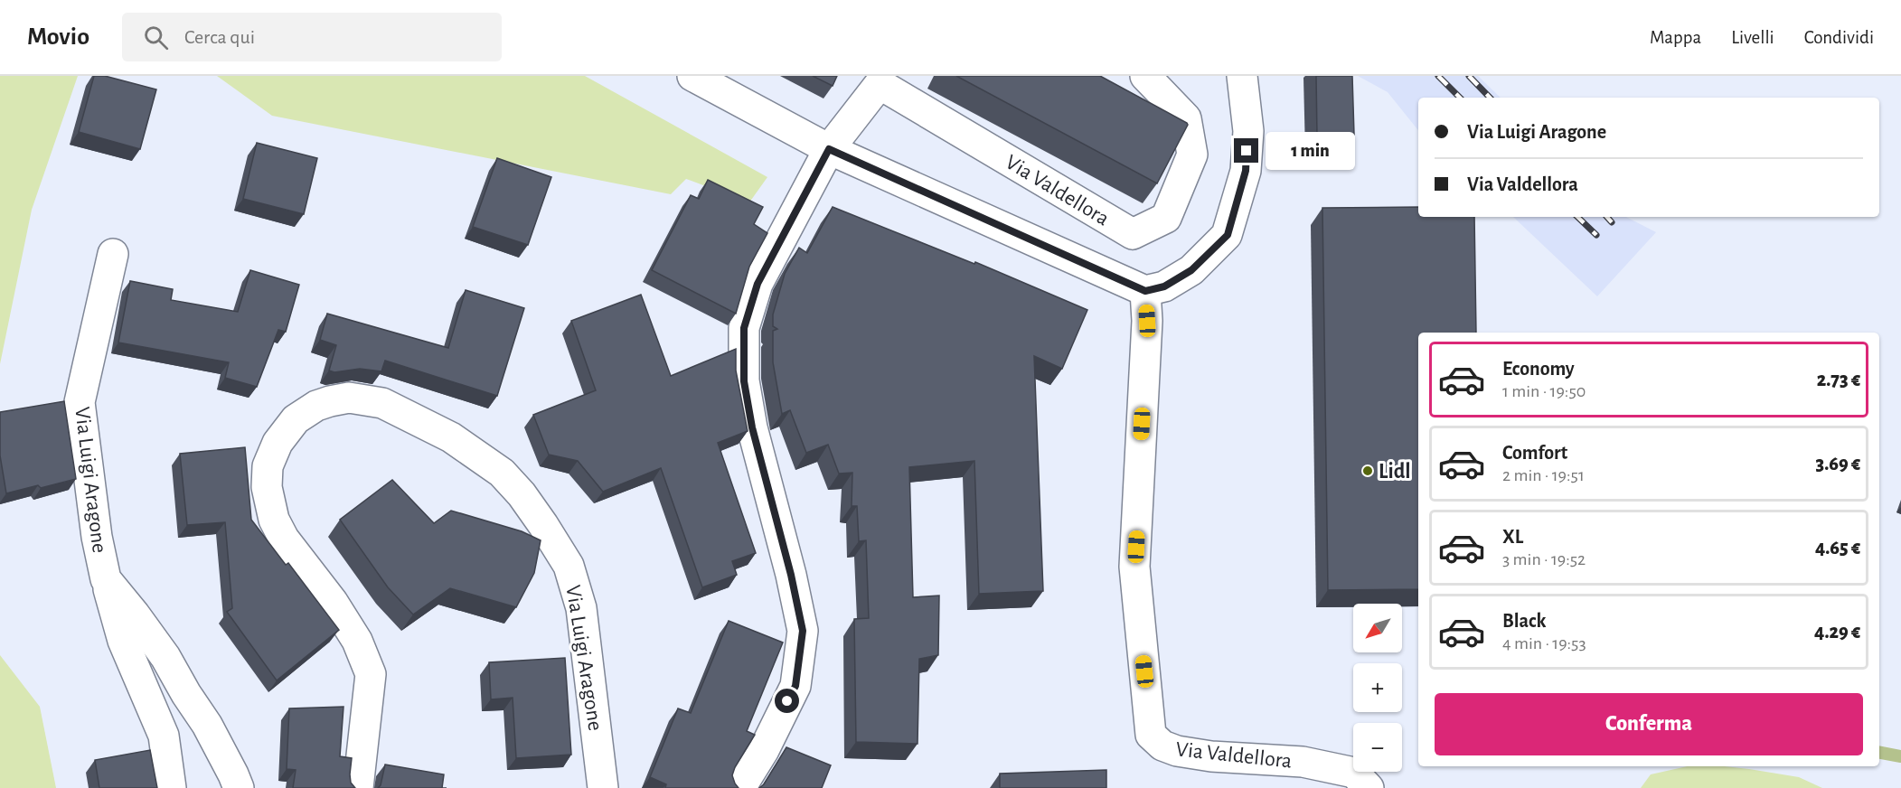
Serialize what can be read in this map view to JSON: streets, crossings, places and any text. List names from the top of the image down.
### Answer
{
  "streets": {
    "street": ["Via Valdellora", "Via Luigi Aragone"]
  },
  "places": ["Lidl"],
  "north": "bottom left",
  "page": {
    "header": "Movio",
    "search": "Cerca qui",
    "nav": ["Mappa", "Livelli", "Condividi"],
    "banner": ["Via Luigi Aragone", "Via Valdellora"],
    "bubble": "1 min",
    "list": [
      {
        "name": "Economy",
        "note": "1 min · 19:50",
        "value": "2.73 €"
      },
      {
        "name": "Comfort",
        "note": "2 min · 19:51",
        "value": "3.69 €"
      },
      {
        "name": "XL",
        "note": "3 min · 19:52",
        "value": "4.65 €"
      },
      {
        "name": "Black",
        "note": "4 min · 19:53",
        "value": "4.29 €"
      }
    ],
    "map_buttons": ["+", "−"],
    "buttons": "Conferma"
  }
}
